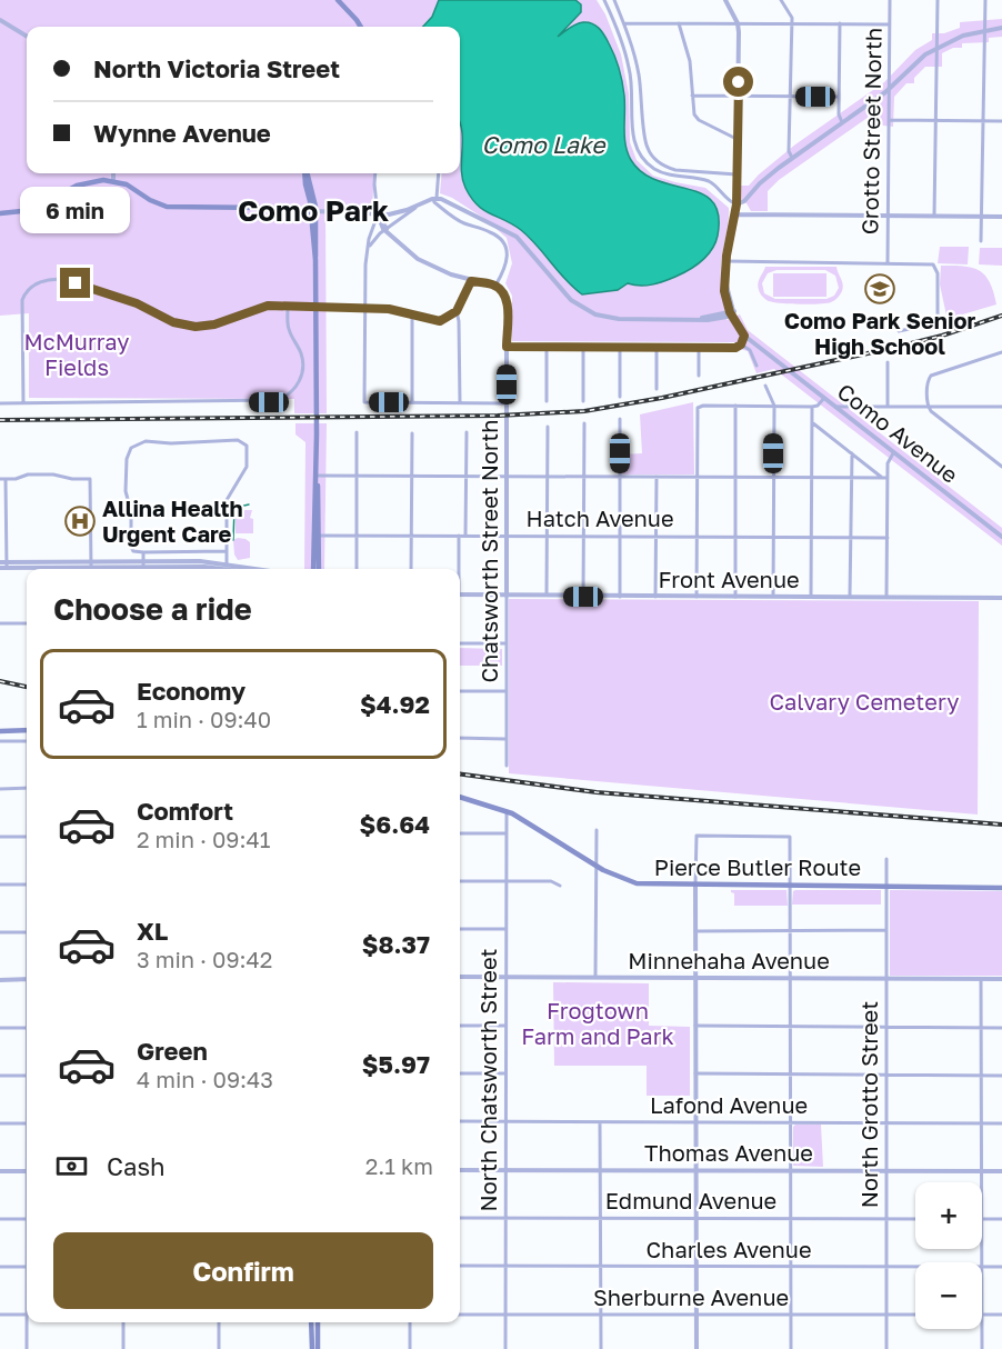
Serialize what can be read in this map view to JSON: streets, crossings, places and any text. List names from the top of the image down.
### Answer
{
  "streets": {
    "main road": ["Pierce Butler Route"],
    "street": [
      "Grotto Street North",
      "Como Avenue",
      "Hatch Avenue",
      "Chatsworth Street North",
      "Front Avenue",
      "Minnehaha Avenue",
      "North Chatsworth Street",
      "North Grotto Street",
      "Lafond Avenue",
      "Thomas Avenue",
      "Edmund Avenue",
      "Charles Avenue",
      "Sherburne Avenue"
    ]
  },
  "crossings": [
    ["Hatch Avenue", "Chatsworth Street North"],
    ["Chatsworth Street North", "Front Avenue"],
    ["Pierce Butler Route", "North Chatsworth Street"],
    ["Pierce Butler Route", "North Grotto Street"],
    ["Minnehaha Avenue", "North Chatsworth Street"],
    ["Minnehaha Avenue", "North Grotto Street"],
    ["North Chatsworth Street", "Lafond Avenue"],
    ["North Chatsworth Street", "Thomas Avenue"],
    ["North Chatsworth Street", "Edmund Avenue"],
    ["North Chatsworth Street", "Charles Avenue"],
    ["North Chatsworth Street", "Sherburne Avenue"],
    ["North Grotto Street", "Lafond Avenue"],
    ["North Grotto Street", "Thomas Avenue"],
    ["North Grotto Street", "Edmund Avenue"],
    ["North Grotto Street", "Charles Avenue"],
    ["North Grotto Street", "Sherburne Avenue"]
  ],
  "districts": ["Como Park"],
  "water": ["Como Lake"],
  "parks": ["McMurray Fields", "Calvary Cemetery", "Frogtown Farm and Park"],
  "places": {
    "school or university": ["Como Park Senior High School"],
    "hospital": ["Allina Health Urgent Care"]
  },
  "page": {
    "banner": ["North Victoria Street", "Wynne Avenue"],
    "bubble": "6 min",
    "heading": "Choose a ride",
    "list": [
      {
        "name": "Economy",
        "note": "1 min · 09:40",
        "value": "$4.92"
      },
      {
        "name": "Comfort",
        "note": "2 min · 09:41",
        "value": "$6.64"
      },
      {
        "name": "XL",
        "note": "3 min · 09:42",
        "value": "$8.37"
      },
      {
        "name": "Green",
        "note": "4 min · 09:43",
        "value": "$5.97"
      }
    ],
    "pay": ["Cash", "2.1 km"],
    "map_buttons": ["+", "−"],
    "buttons": "Confirm"
  }
}
